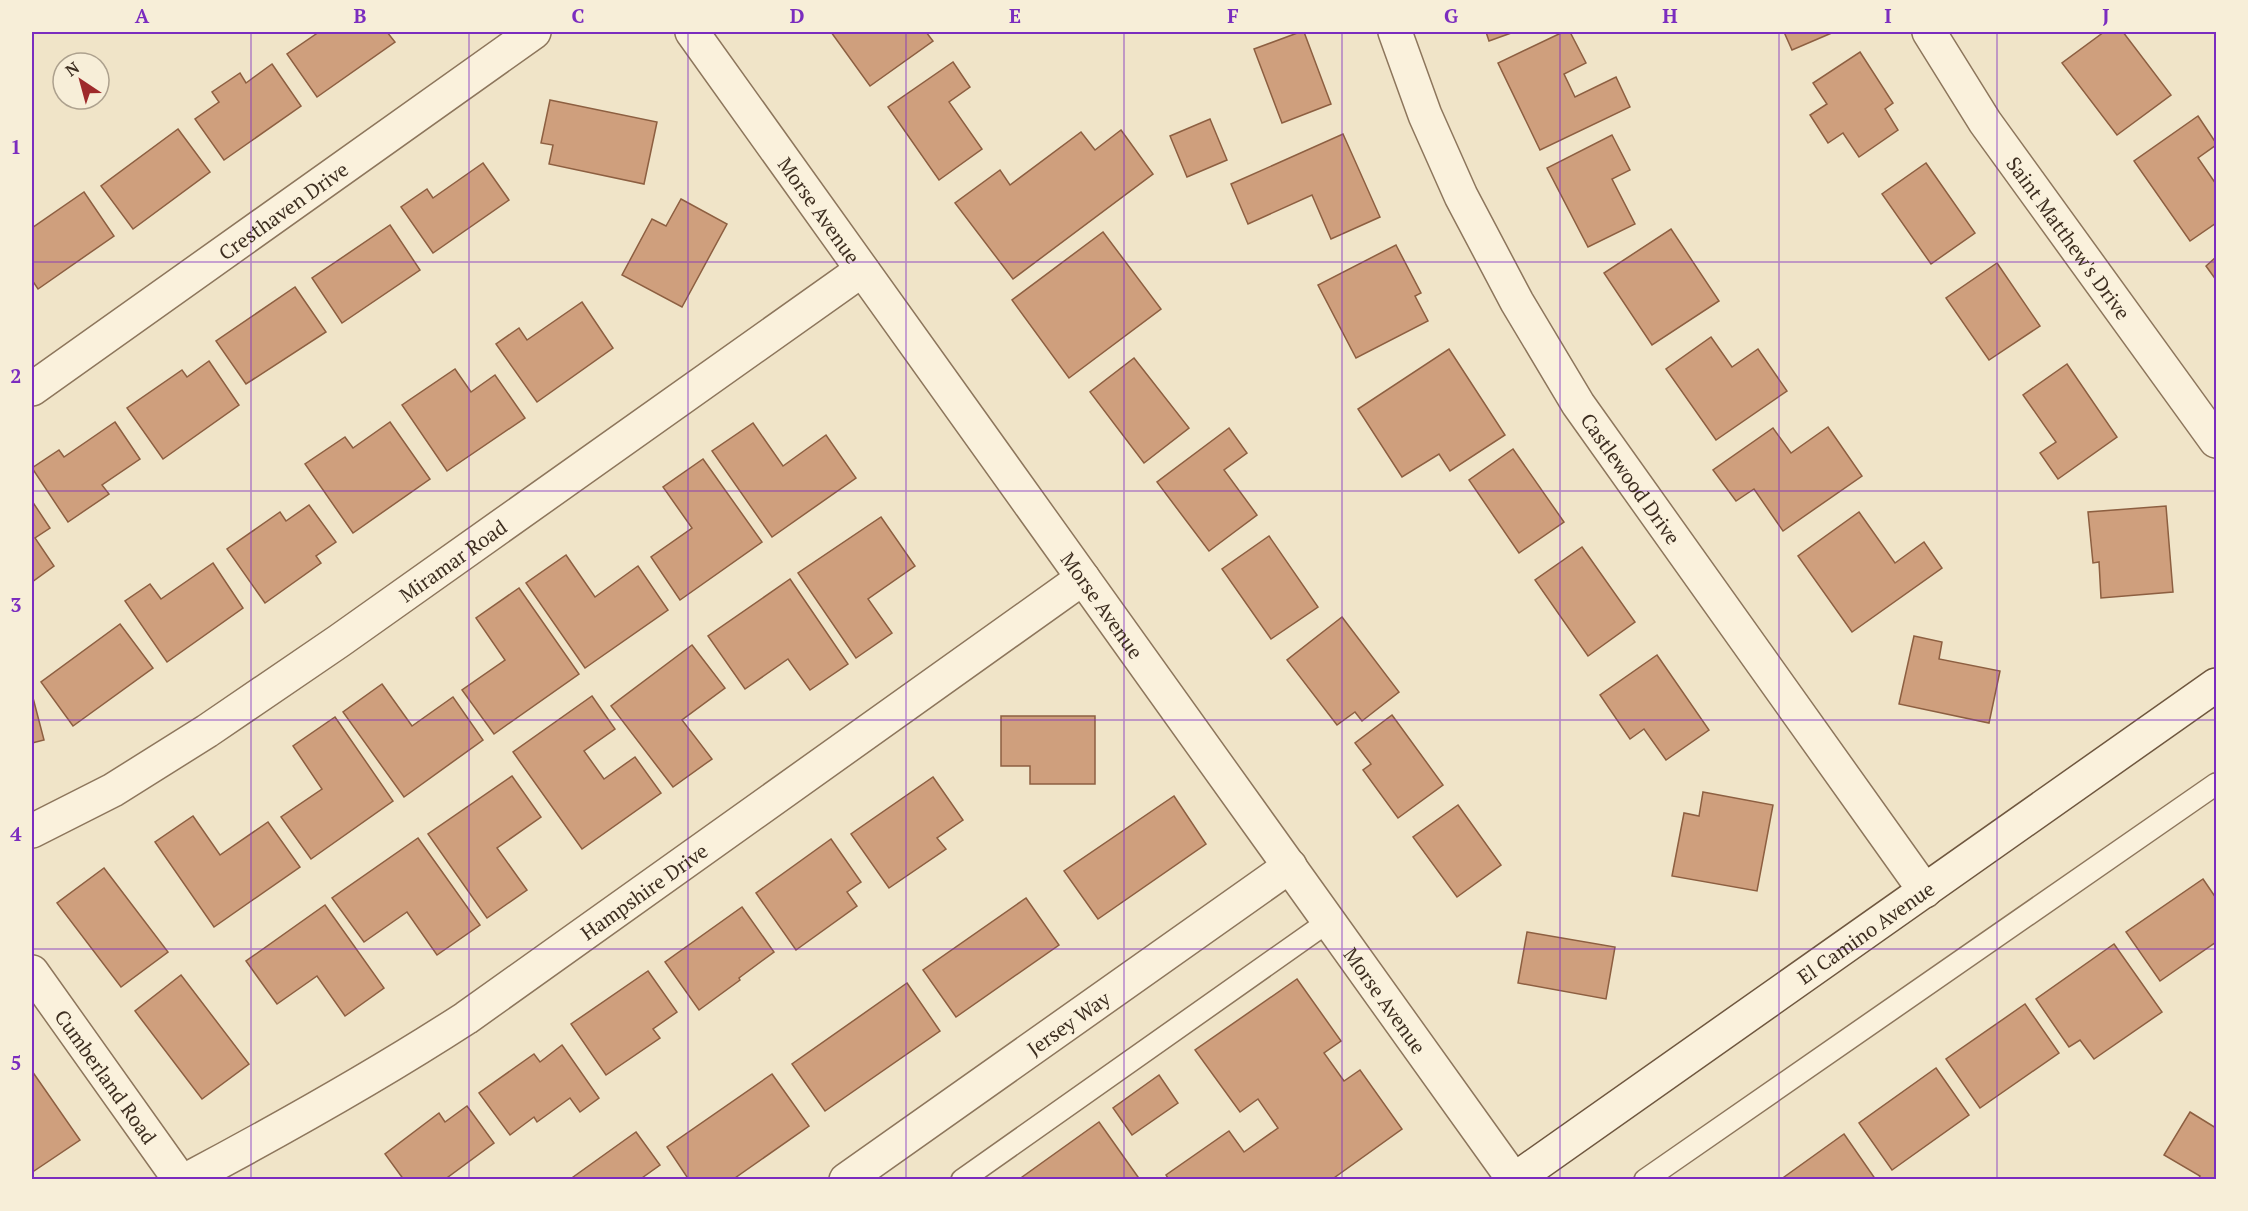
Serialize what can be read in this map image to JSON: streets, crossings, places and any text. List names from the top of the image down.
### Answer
{
  "streets": {
    "street": [
      "Cresthaven Drive",
      "Morse Avenue",
      "Saint Matthew's Drive",
      "Castlewood Drive",
      "Miramar Road",
      "Hampshire Drive",
      "El Camino Avenue",
      "Jersey Way",
      "Cumberland Road"
    ]
  },
  "crossings": [
    ["Morse Avenue", "Miramar Road"],
    ["Morse Avenue", "Hampshire Drive"],
    ["Morse Avenue", "El Camino Avenue"],
    ["Morse Avenue", "Jersey Way"],
    ["Castlewood Drive", "El Camino Avenue"]
  ],
  "north": "top left",
  "grid": {
    "columns": [
      "A",
      "B",
      "C",
      "D",
      "E",
      "F",
      "G",
      "H",
      "I",
      "J"
    ],
    "rows": [
      "1",
      "2",
      "3",
      "4",
      "5"
    ]
  }
}
